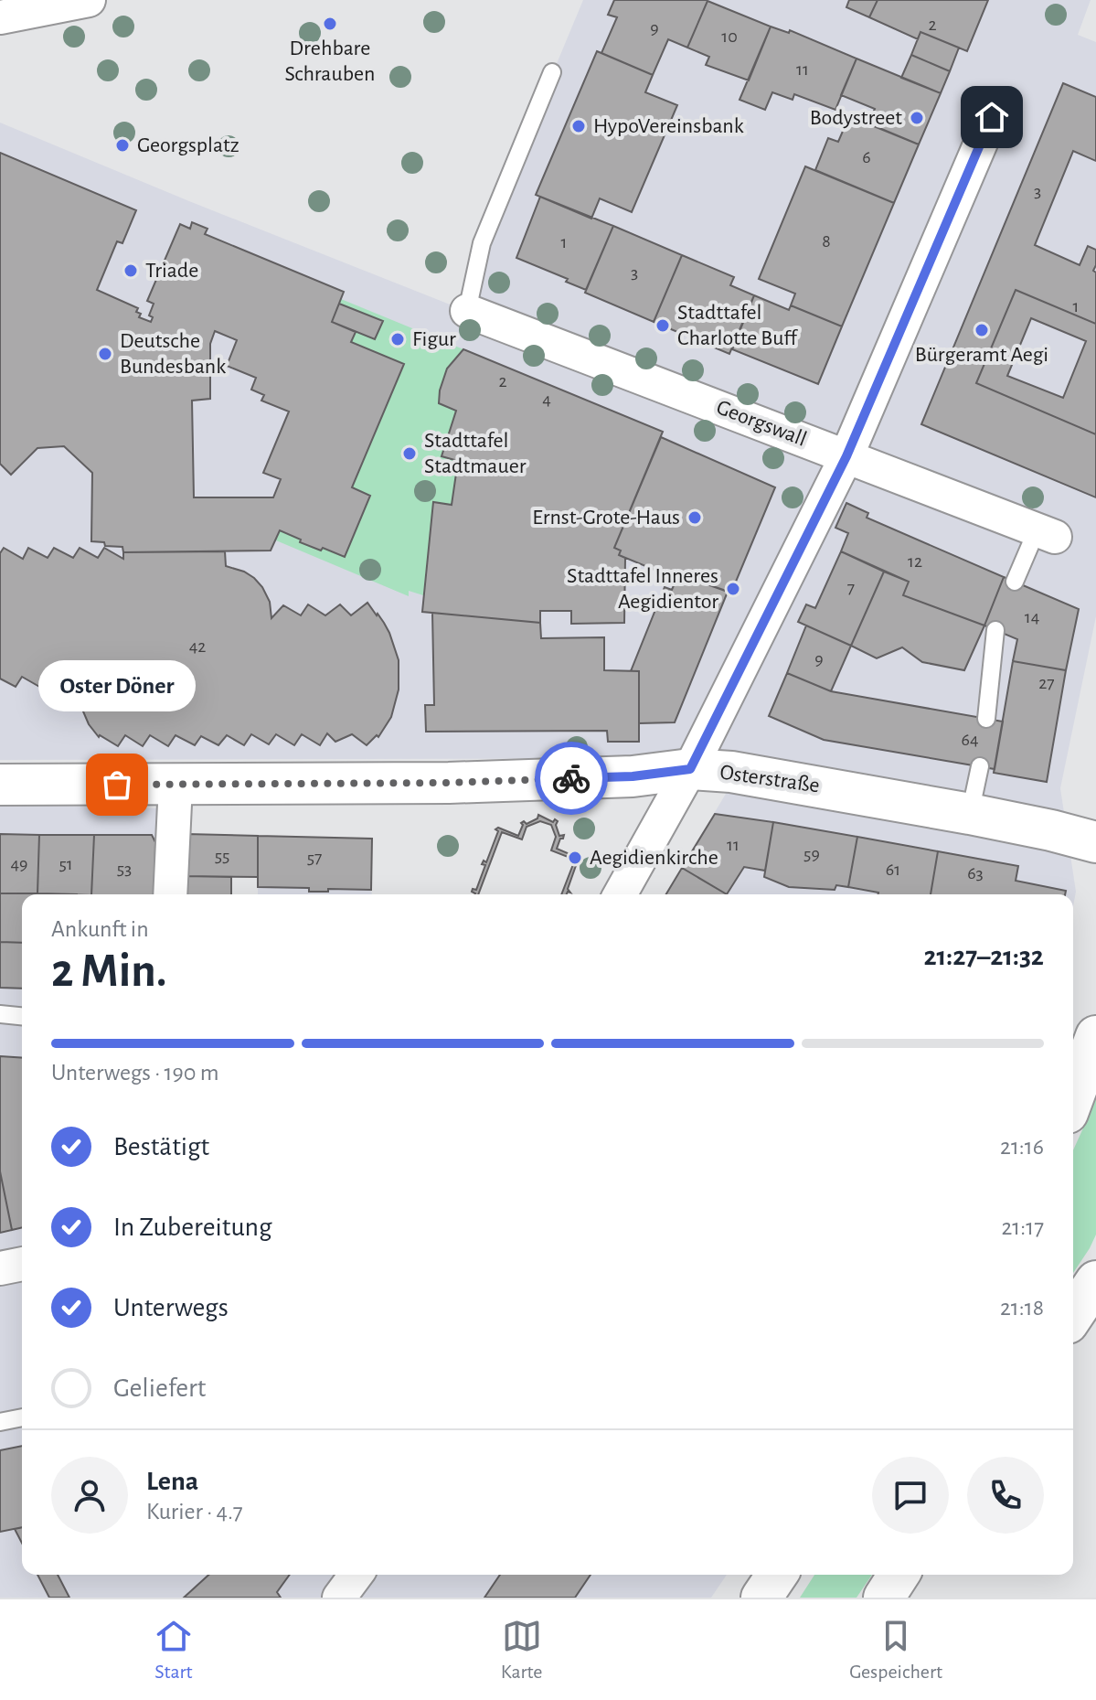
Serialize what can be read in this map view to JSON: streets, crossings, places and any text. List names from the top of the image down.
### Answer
{
  "streets": {
    "street": ["Georgswall", "Osterstraße"]
  },
  "places": [
    "Drehbare Schrauben",
    "Bodystreet",
    "HypoVereinsbank",
    "Georgsplatz",
    "Triade",
    "Stadttafel Charlotte Buff",
    "Bürgeramt Aegi",
    "Figur",
    "Deutsche Bundesbank",
    "Stadttafel Stadtmauer",
    "Ernst-Grote-Haus",
    "Stadttafel Inneres Aegidientor",
    "Oster Döner",
    "Aegidienkirche"
  ],
  "house_numbers": [
    "2",
    "9",
    "10",
    "11",
    "6",
    "3",
    "8",
    "1",
    "3",
    "1",
    "2",
    "4",
    "12",
    "7",
    "14",
    "42",
    "9",
    "27",
    "64",
    "11",
    "59",
    "55",
    "57",
    "49",
    "51",
    "53",
    "61",
    "63"
  ],
  "page": {
    "bubble": "Oster Döner",
    "heading": ["2 Min.", "Ankunft in", "21:27–21:32"],
    "panel": ["Lena", "Kurier · 4.7"],
    "bar": "Unterwegs · 190 m",
    "list": [
      ["Bestätigt", "21:16"],
      ["In Zubereitung", "21:17"],
      ["Unterwegs", "21:18"],
      "Geliefert"
    ],
    "tabs": ["Start", "Karte", "Gespeichert"]
  }
}
